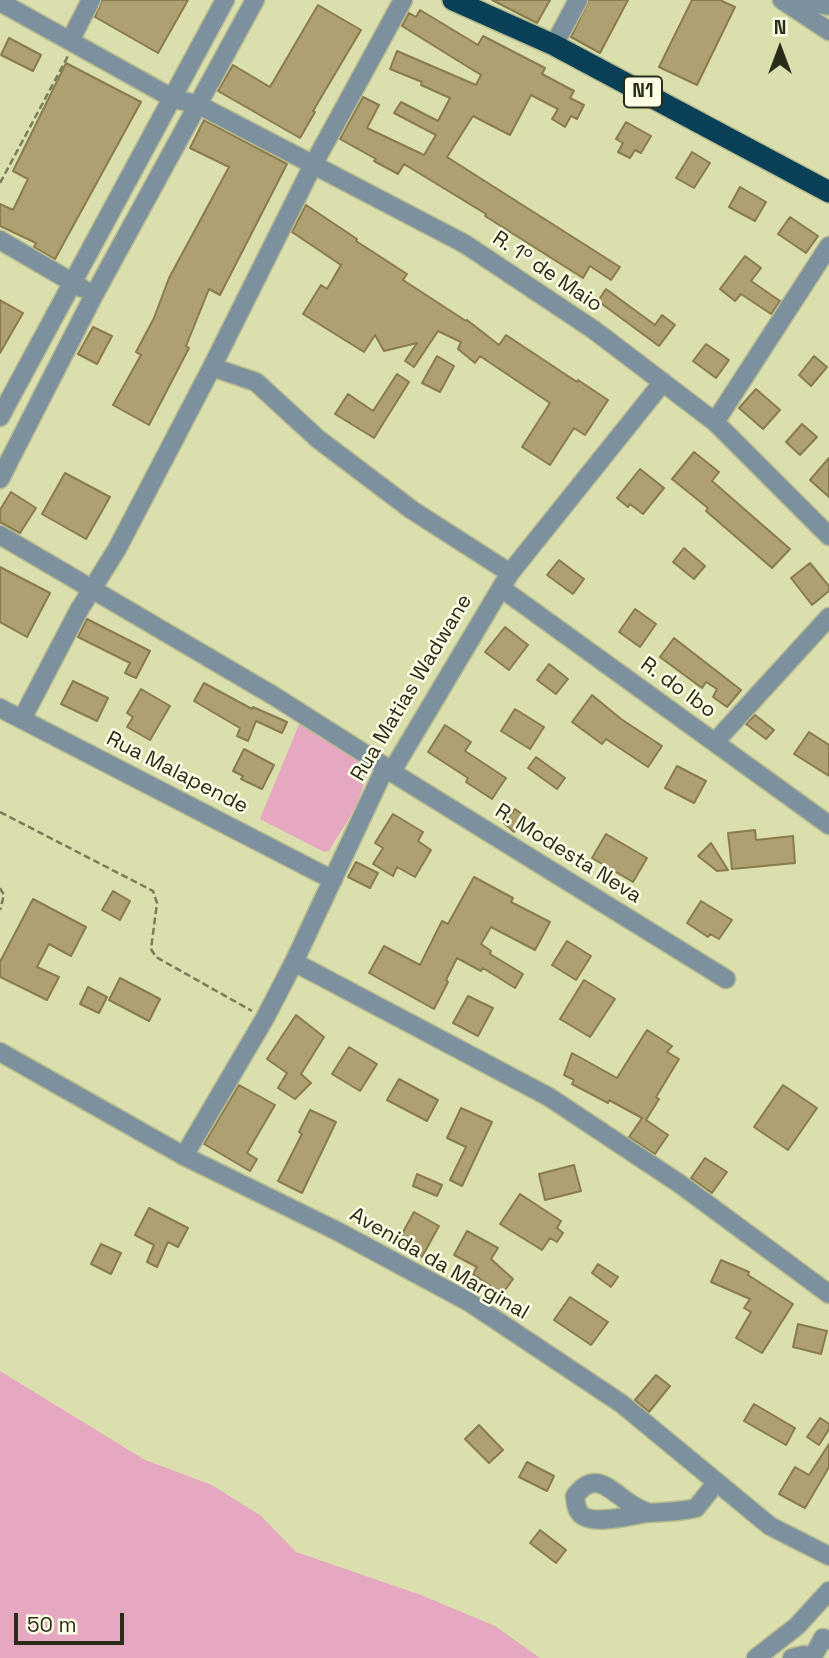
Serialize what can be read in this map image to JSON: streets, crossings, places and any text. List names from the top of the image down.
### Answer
{
  "streets": {
    "highway": ["N1"],
    "street": [
      "R. 1º de Maio",
      "Rua Matias Wadwane",
      "R. do Ibo",
      "Rua Malapende",
      "R. Modesta Neva",
      "Avenida da Marginal"
    ]
  },
  "crossings": [
    ["R. 1º de Maio", "Rua Matias Wadwane"],
    ["Rua Matias Wadwane", "R. do Ibo"],
    ["Rua Matias Wadwane", "Rua Malapende"],
    ["Rua Matias Wadwane", "R. Modesta Neva"],
    ["Rua Matias Wadwane", "Avenida da Marginal"]
  ],
  "scale_bar": "50 m",
  "north": "top"
}
